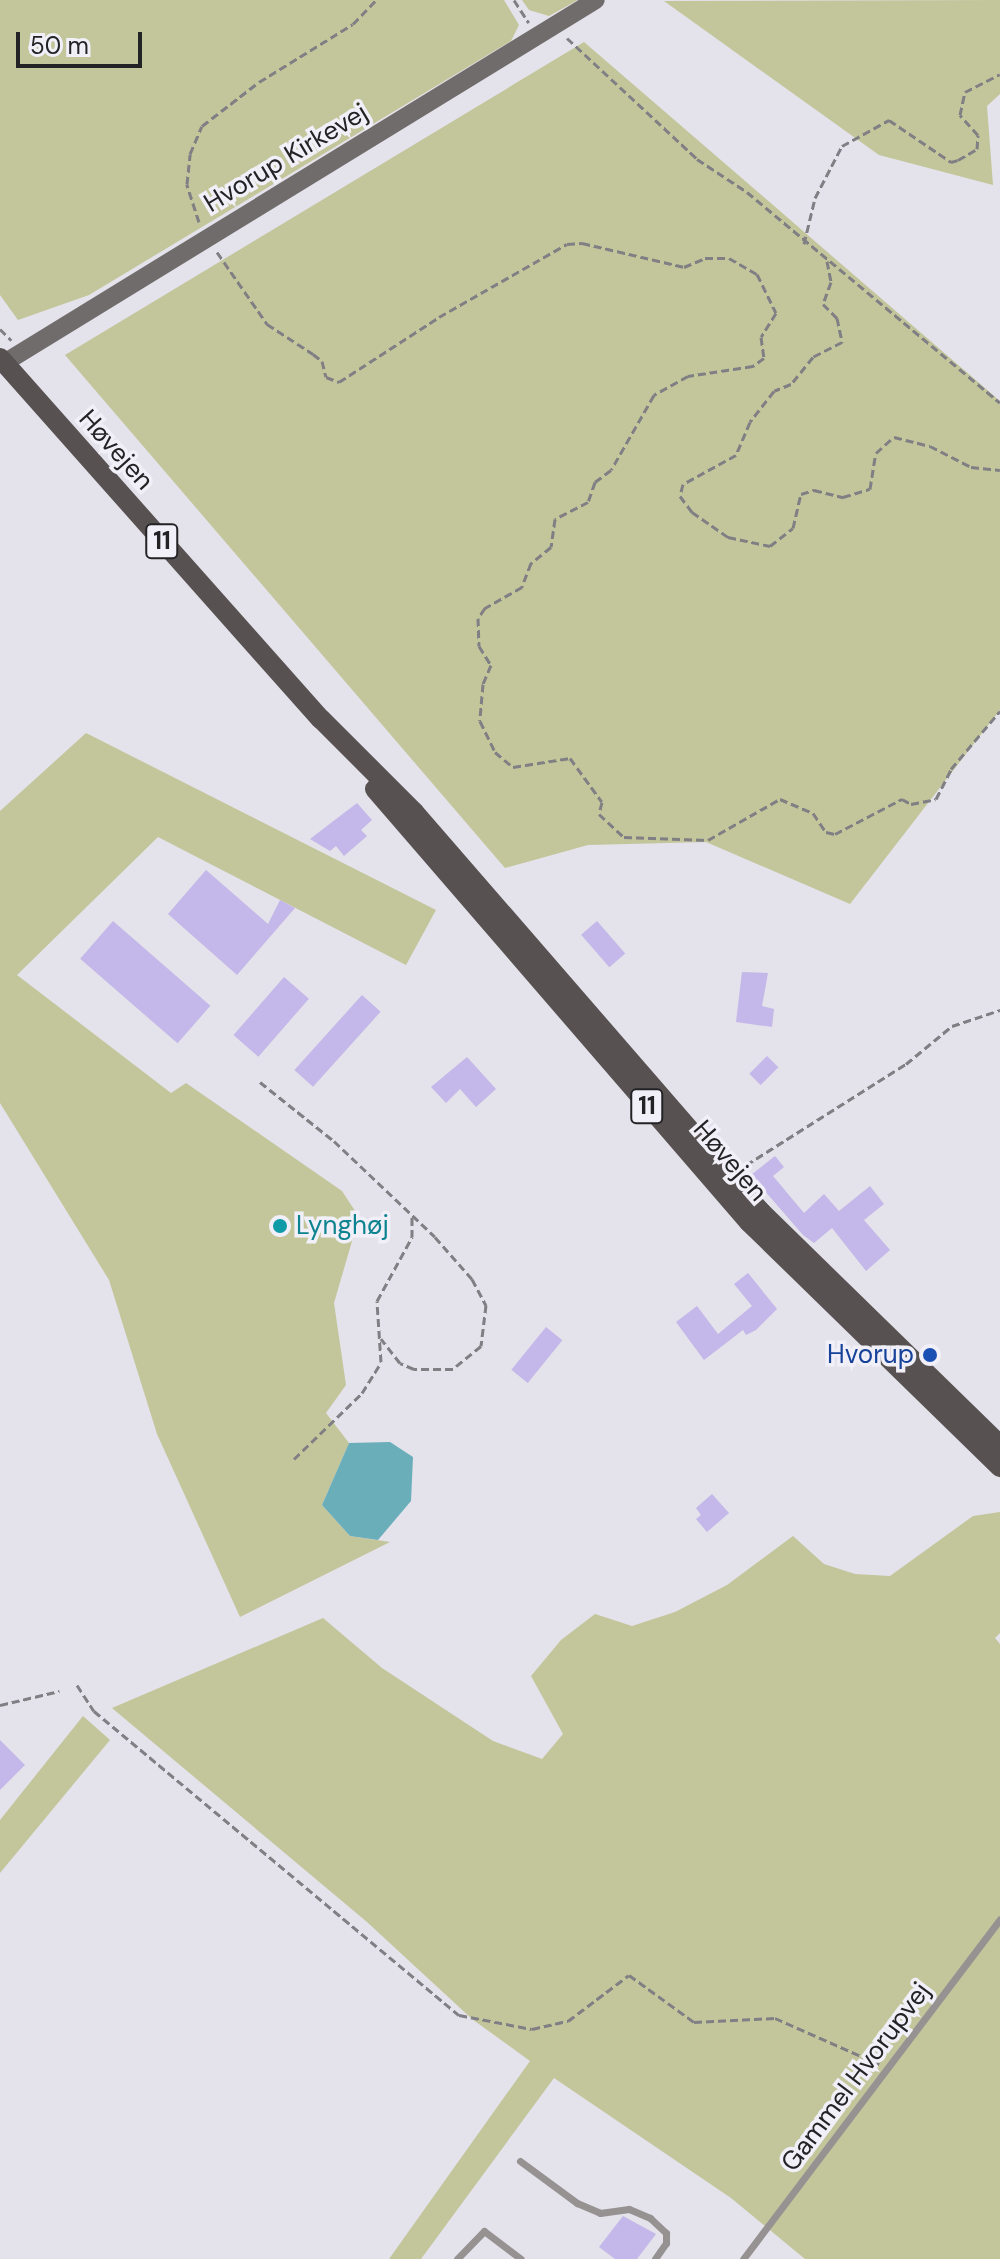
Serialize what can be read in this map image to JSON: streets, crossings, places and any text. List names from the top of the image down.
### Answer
{
  "streets": {
    "main road": ["Høvejen", "11"],
    "street": ["Hvorup Kirkevej"],
    "lane": ["Gammel Hvorupvej"]
  },
  "crossings": [
    ["Hvorup Kirkevej", "Høvejen"]
  ],
  "places": ["Lynghøj", "Hvorup"],
  "scale_bar": "50 m"
}
